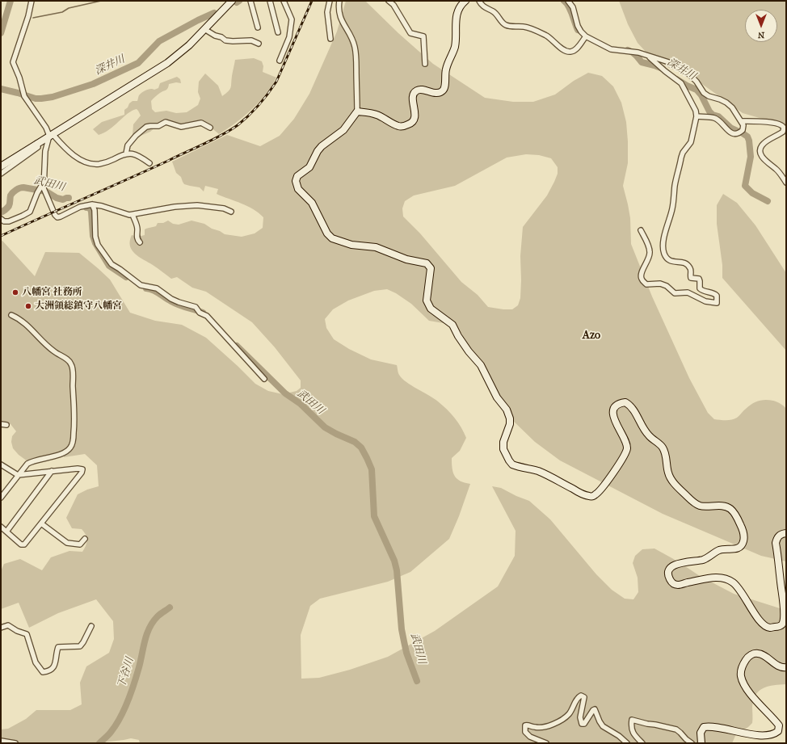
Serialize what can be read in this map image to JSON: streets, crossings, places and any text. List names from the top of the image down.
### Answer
{
  "districts": ["Azo"],
  "water": ["深井川", "武田川", "下谷川"],
  "places": ["八幡宮 社務所", "大洲領総鎮守八幡宮"],
  "north": "bottom"
}
